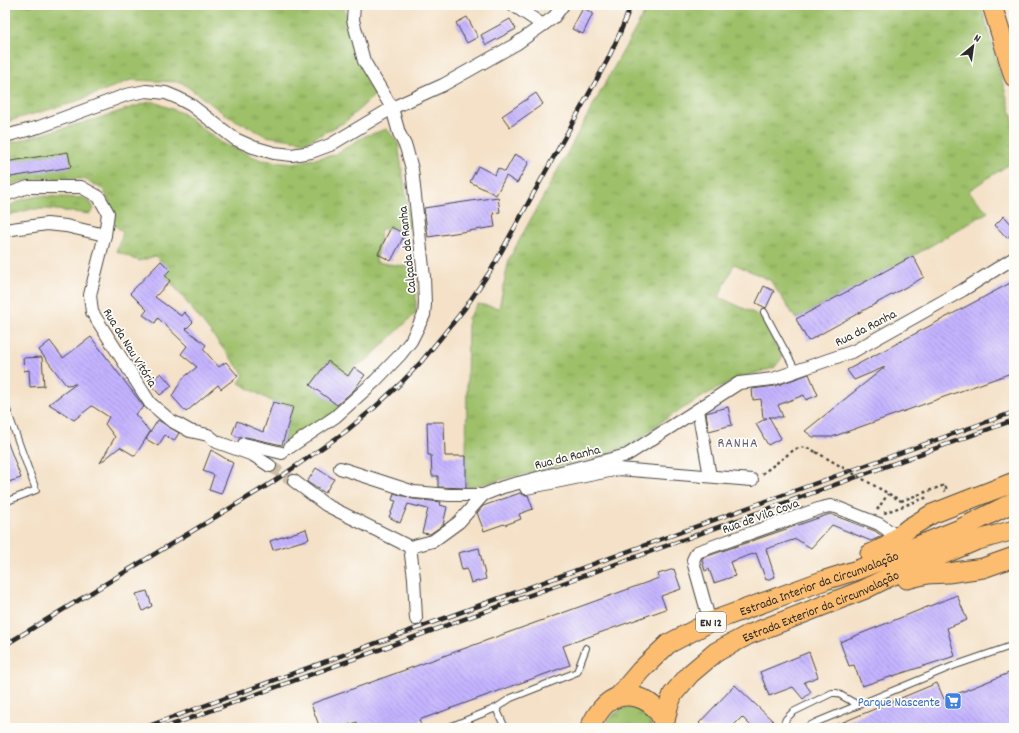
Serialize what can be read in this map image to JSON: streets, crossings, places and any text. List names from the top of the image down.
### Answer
{
  "streets": {
    "main road": ["Estrada Interior da Circunvalação", "Estrada Exterior da Circunvalação", "EN 12"],
    "street": [
      "Calçada da Ranha",
      "Rua da Ranha",
      "Rua da Nau Vitória",
      "Rua de Vila Cova"
    ]
  },
  "crossings": [
    ["Calçada da Ranha", "Rua da Nau Vitória"],
    ["Rua de Vila Cova", "Estrada Interior da Circunvalação"],
    ["Estrada Interior da Circunvalação", "EN 12"],
    ["Estrada Exterior da Circunvalação", "EN 12"]
  ],
  "districts": ["RANHA"],
  "places": {
    "supermarket": ["Parque Nascente"]
  },
  "north": "top right"
}
